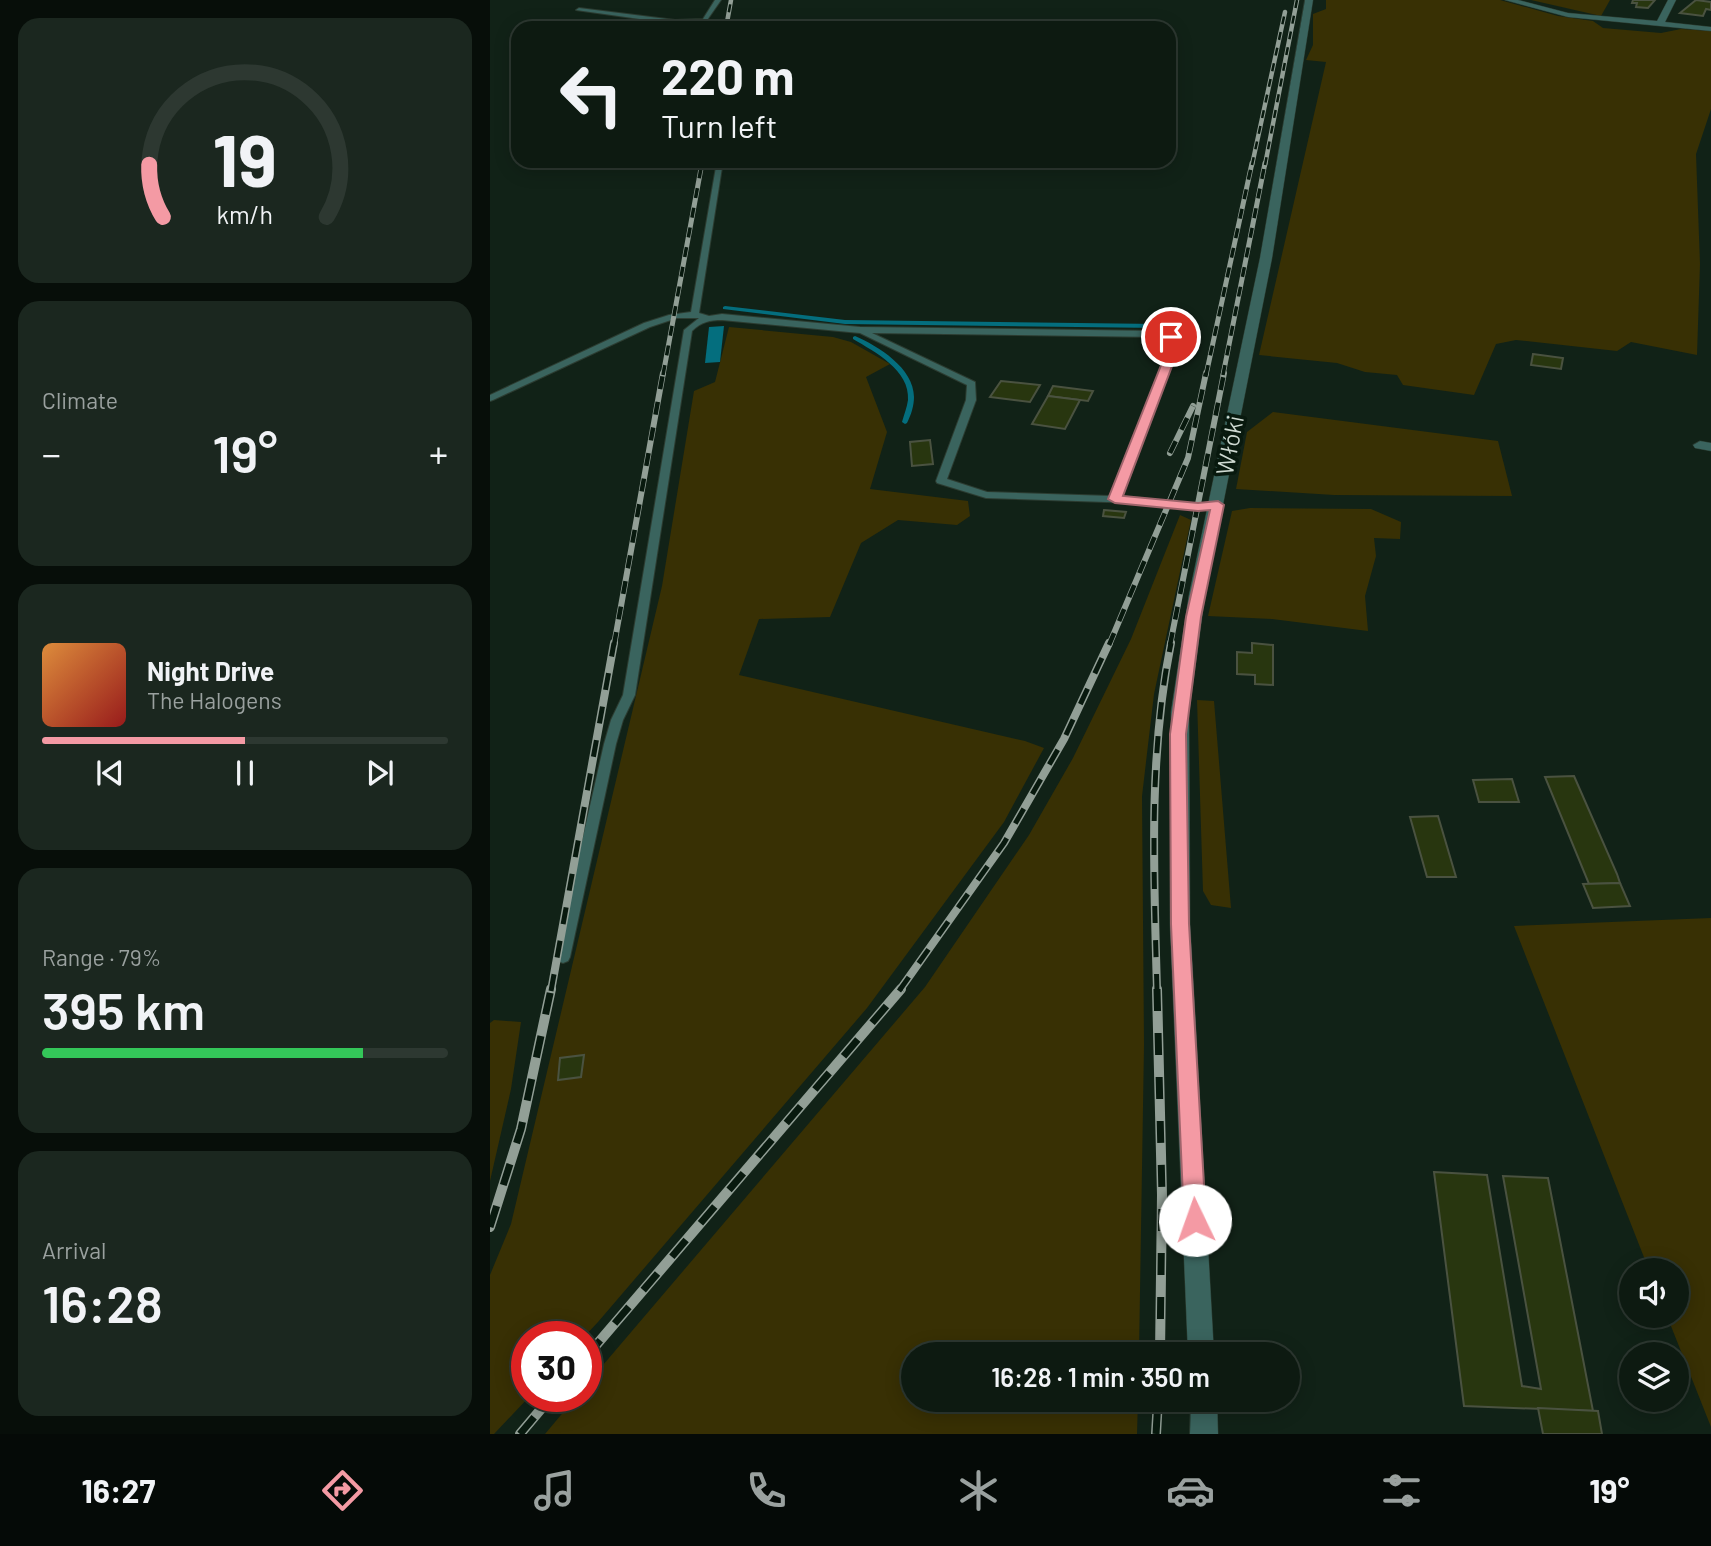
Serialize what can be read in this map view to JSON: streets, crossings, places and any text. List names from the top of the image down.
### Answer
{
  "streets": {
    "street": ["Włóki"]
  },
  "page": {
    "turn": ["220 m", "Turn left"],
    "tile": [
      "Climate",
      ["Range · 79%", "395 km"],
      ["Arrival", "16:28"]
    ],
    "heat": ["−", "19°", "+"],
    "song": ["Night Drive", "The Halogens"],
    "limit": "30",
    "trip": "16:28 · 1 min · 350 m",
    "tabs": ["16:27", "19°"],
    "gauge": ["19", "km/h"]
  }
}
